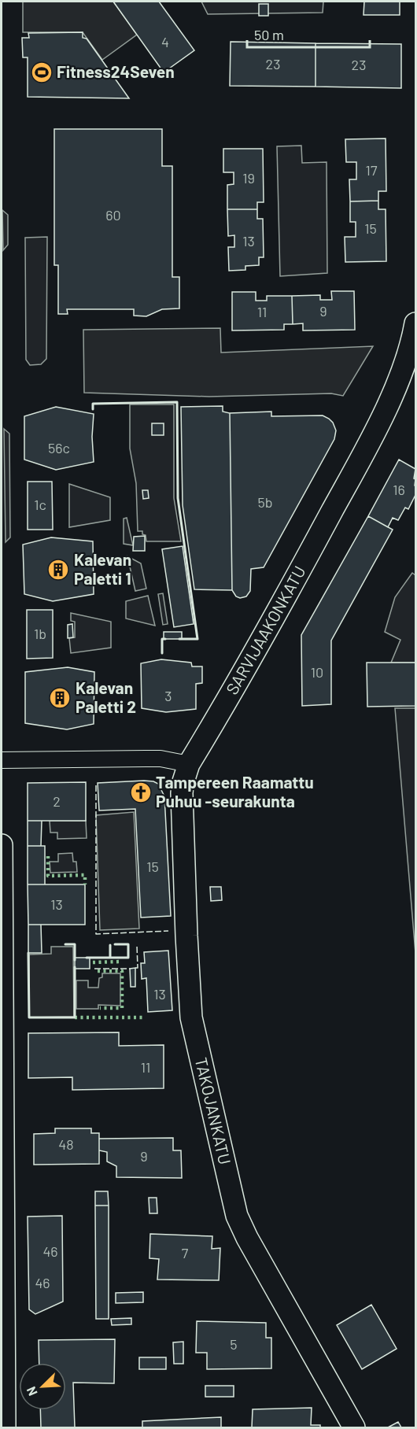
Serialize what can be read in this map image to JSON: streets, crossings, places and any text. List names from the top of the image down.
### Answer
{
  "streets": {
    "street": ["SARVIJAAKONKATU", "TAKOJANKATU"]
  },
  "crossings": [
    ["SARVIJAAKONKATU", "TAKOJANKATU"]
  ],
  "places": {
    "sports": ["Fitness24Seven"],
    "building": ["Kalevan Paletti 1", "Kalevan Paletti 2"],
    "church": ["Tampereen Raamattu Puhuu -seurakunta"]
  },
  "house_numbers": [
    "4",
    "23",
    "23",
    "17",
    "19",
    "60",
    "15",
    "13",
    "9",
    "11",
    "56c",
    "16",
    "5b",
    "1c",
    "1b",
    "10",
    "3",
    "2",
    "15",
    "13",
    "13",
    "11",
    "48",
    "9",
    "46",
    "7",
    "46",
    "5"
  ],
  "scale_bar": "50 m",
  "north": "bottom left"
}
